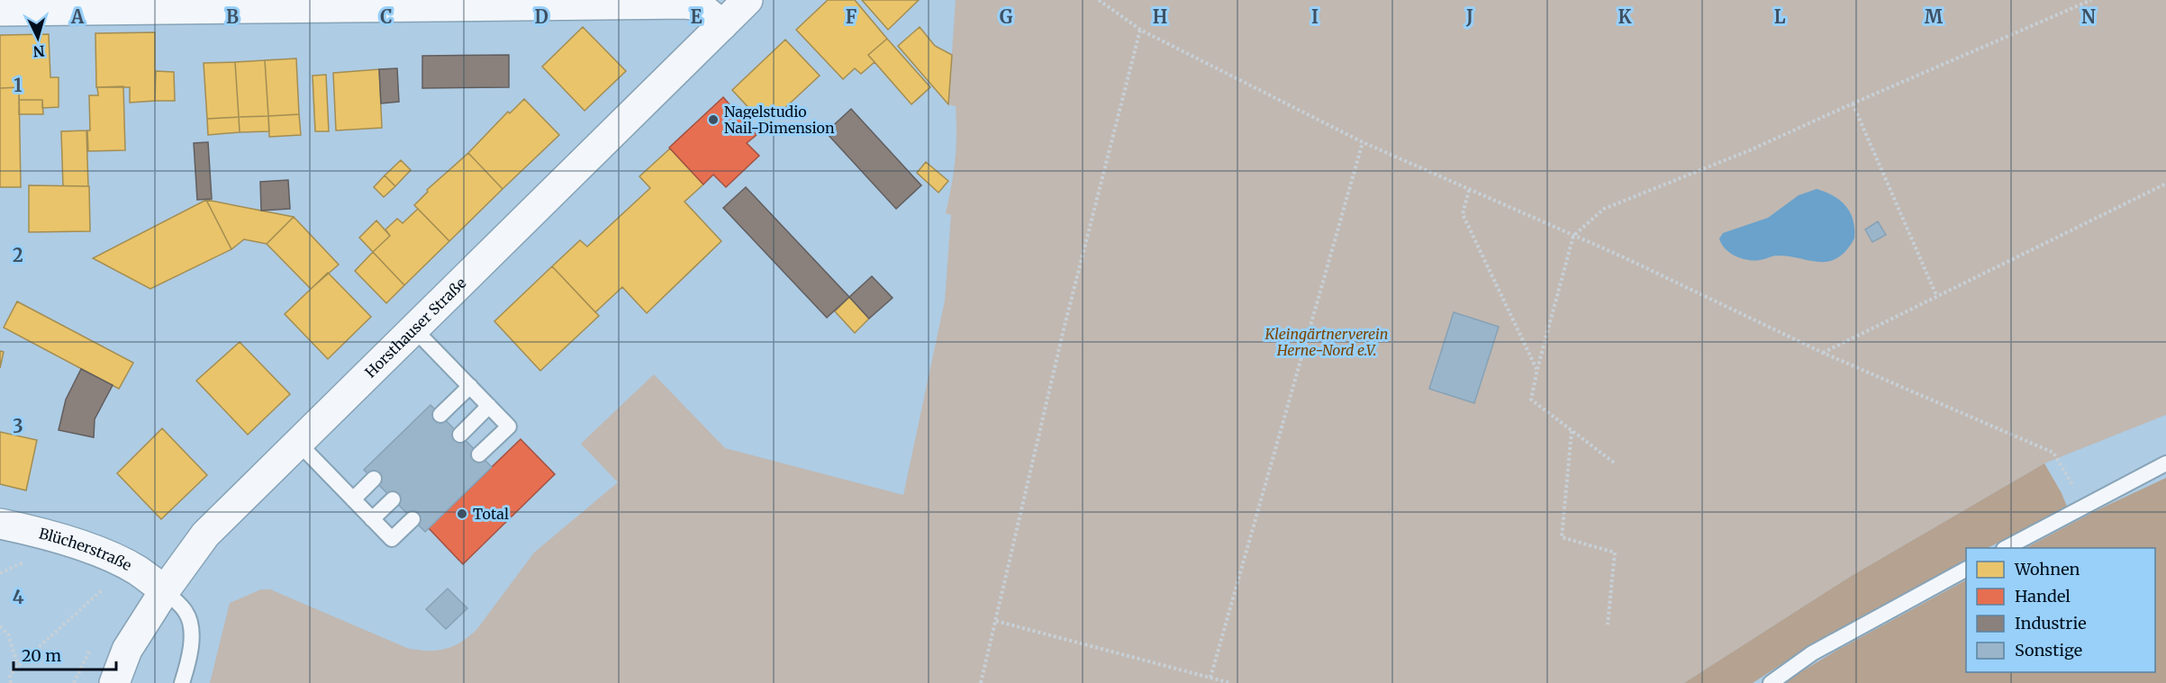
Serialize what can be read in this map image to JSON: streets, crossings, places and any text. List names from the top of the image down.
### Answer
{
  "streets": {
    "main road": ["Horsthauser Straße", "Blücherstraße"]
  },
  "crossings": [
    ["Horsthauser Straße", "Blücherstraße"]
  ],
  "parks": ["Kleingärtnerverein Herne-Nord e.V."],
  "places": ["Nagelstudio Nail-Dimension", "Total"],
  "legend": [
    "Wohnen",
    "Handel",
    "Industrie",
    "Sonstige"
  ],
  "scale_bar": "20 m",
  "north": "bottom",
  "grid": {
    "columns": [
      "A",
      "B",
      "C",
      "D",
      "E",
      "F",
      "G",
      "H",
      "I",
      "J",
      "K",
      "L",
      "M",
      "N"
    ],
    "rows": [
      "1",
      "2",
      "3",
      "4"
    ]
  }
}
